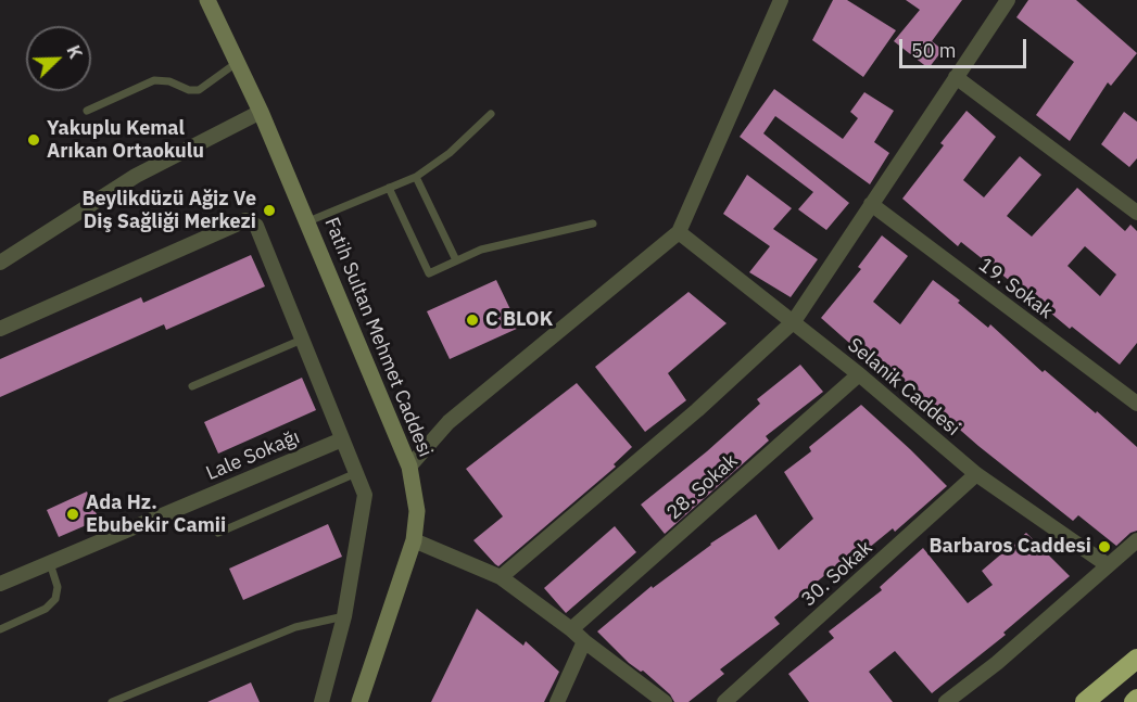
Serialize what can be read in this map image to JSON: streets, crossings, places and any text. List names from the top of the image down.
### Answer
{
  "streets": {
    "main road": ["Fatih Sultan Mehmet Caddesi"],
    "street": [
      "19. Sokak",
      "Selanik Caddesi",
      "Lale Sokağı",
      "28. Sokak",
      "30. Sokak"
    ]
  },
  "crossings": [
    ["Selanik Caddesi", "28. Sokak"],
    ["Selanik Caddesi", "30. Sokak"]
  ],
  "places": [
    "Yakuplu Kemal Arıkan Ortaokulu",
    "Beylikdüzü Ağiz Ve Diş Sağliği Merkezi",
    "C BLOK",
    "Ada Hz. Ebubekir Camii",
    "Barbaros Caddesi"
  ],
  "scale_bar": "50 m",
  "north": "top right"
}
